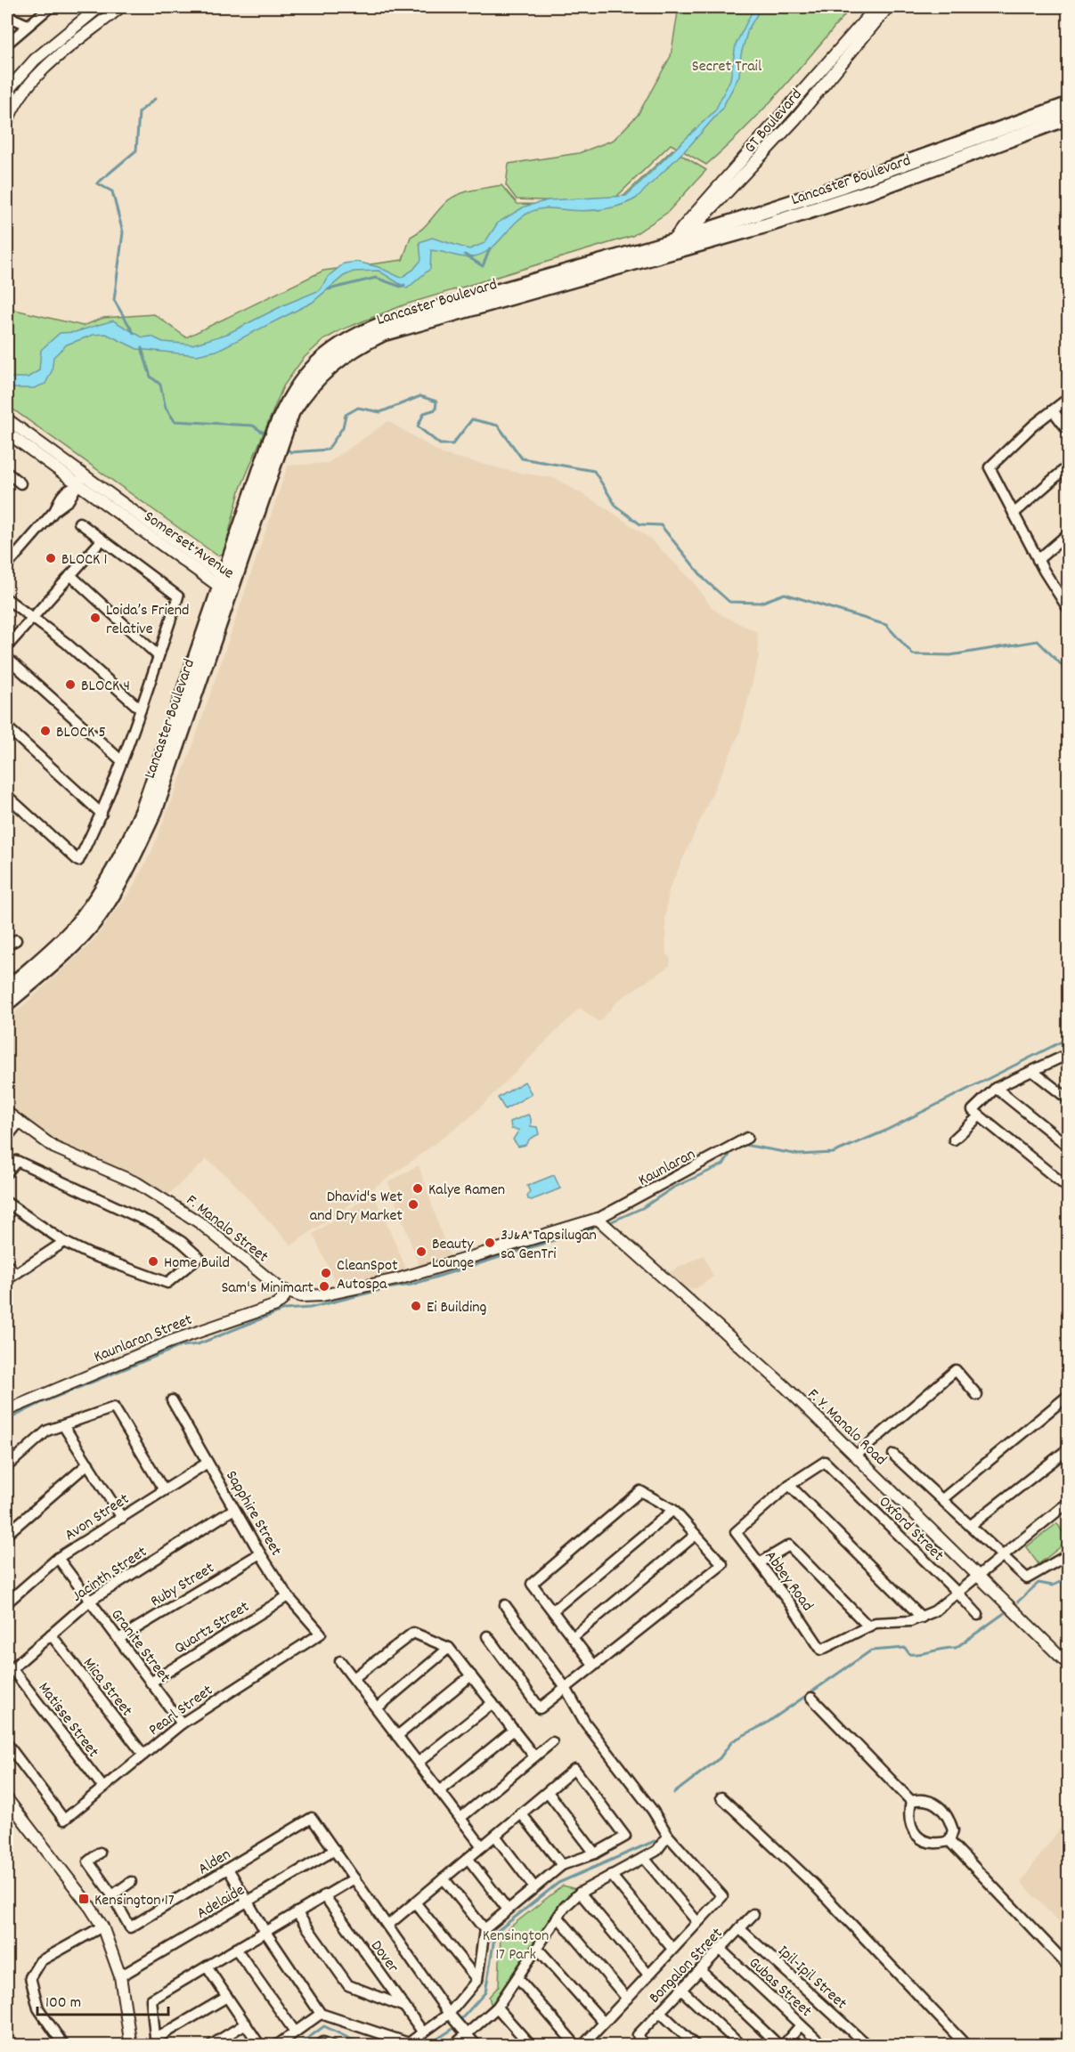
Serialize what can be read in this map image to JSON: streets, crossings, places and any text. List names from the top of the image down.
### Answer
{
  "streets": {
    "main road": ["Lancaster Boulevard"],
    "street": [
      "GT Boulevard",
      "Somerset Avenue",
      "Kaunlaran",
      "F. Manalo Street",
      "Kaunlaran Street",
      "F. Y. Manalo Road",
      "Sapphire Street",
      "Avon Street",
      "Oxford Street",
      "Jacinth Street",
      "Abbey Road",
      "Ruby Street",
      "Quartz Street",
      "Granite Street",
      "Mica Street",
      "Pearl Street",
      "Matisse Street",
      "Alden",
      "Adelaide",
      "Dover",
      "Bongalon Street",
      "Ipil-Ipil Street",
      "Gubas Street"
    ]
  },
  "crossings": [
    ["GT Boulevard", "Lancaster Boulevard"],
    ["Lancaster Boulevard", "Somerset Avenue"],
    ["Kaunlaran", "F. Manalo Street"],
    ["Kaunlaran", "F. Y. Manalo Road"],
    ["F. Manalo Street", "Kaunlaran Street"],
    ["F. Manalo Street", "F. Y. Manalo Road"],
    ["Sapphire Street", "Avon Street"],
    ["Sapphire Street", "Jacinth Street"],
    ["Sapphire Street", "Ruby Street"],
    ["Sapphire Street", "Quartz Street"],
    ["Sapphire Street", "Pearl Street"],
    ["Avon Street", "Granite Street"],
    ["Oxford Street", "Abbey Road"],
    ["Jacinth Street", "Granite Street"],
    ["Jacinth Street", "Mica Street"],
    ["Jacinth Street", "Matisse Street"],
    ["Ruby Street", "Granite Street"],
    ["Quartz Street", "Granite Street"],
    ["Granite Street", "Pearl Street"],
    ["Mica Street", "Pearl Street"],
    ["Pearl Street", "Matisse Street"],
    ["Alden", "Adelaide"],
    ["Bongalon Street", "Ipil-Ipil Street"],
    ["Bongalon Street", "Gubas Street"]
  ],
  "parks": ["Secret Trail", "Kensington 17 Park"],
  "places": {
    "other": [
      "BLOCK 1",
      "Loida’s Friend relative",
      "BLOCK 4",
      "BLOCK 5",
      "Kalye Ramen",
      "Dhavid's Wet and Dry Market",
      "3J&A Tapsilugan sa GenTri",
      "Beauty Lounge",
      "Home Build",
      "CleanSpot Autospa",
      "Sam's Minimart",
      "Ei Building"
    ],
    "transit": ["Kensington 17"]
  },
  "scale_bar": "100 m"
}
